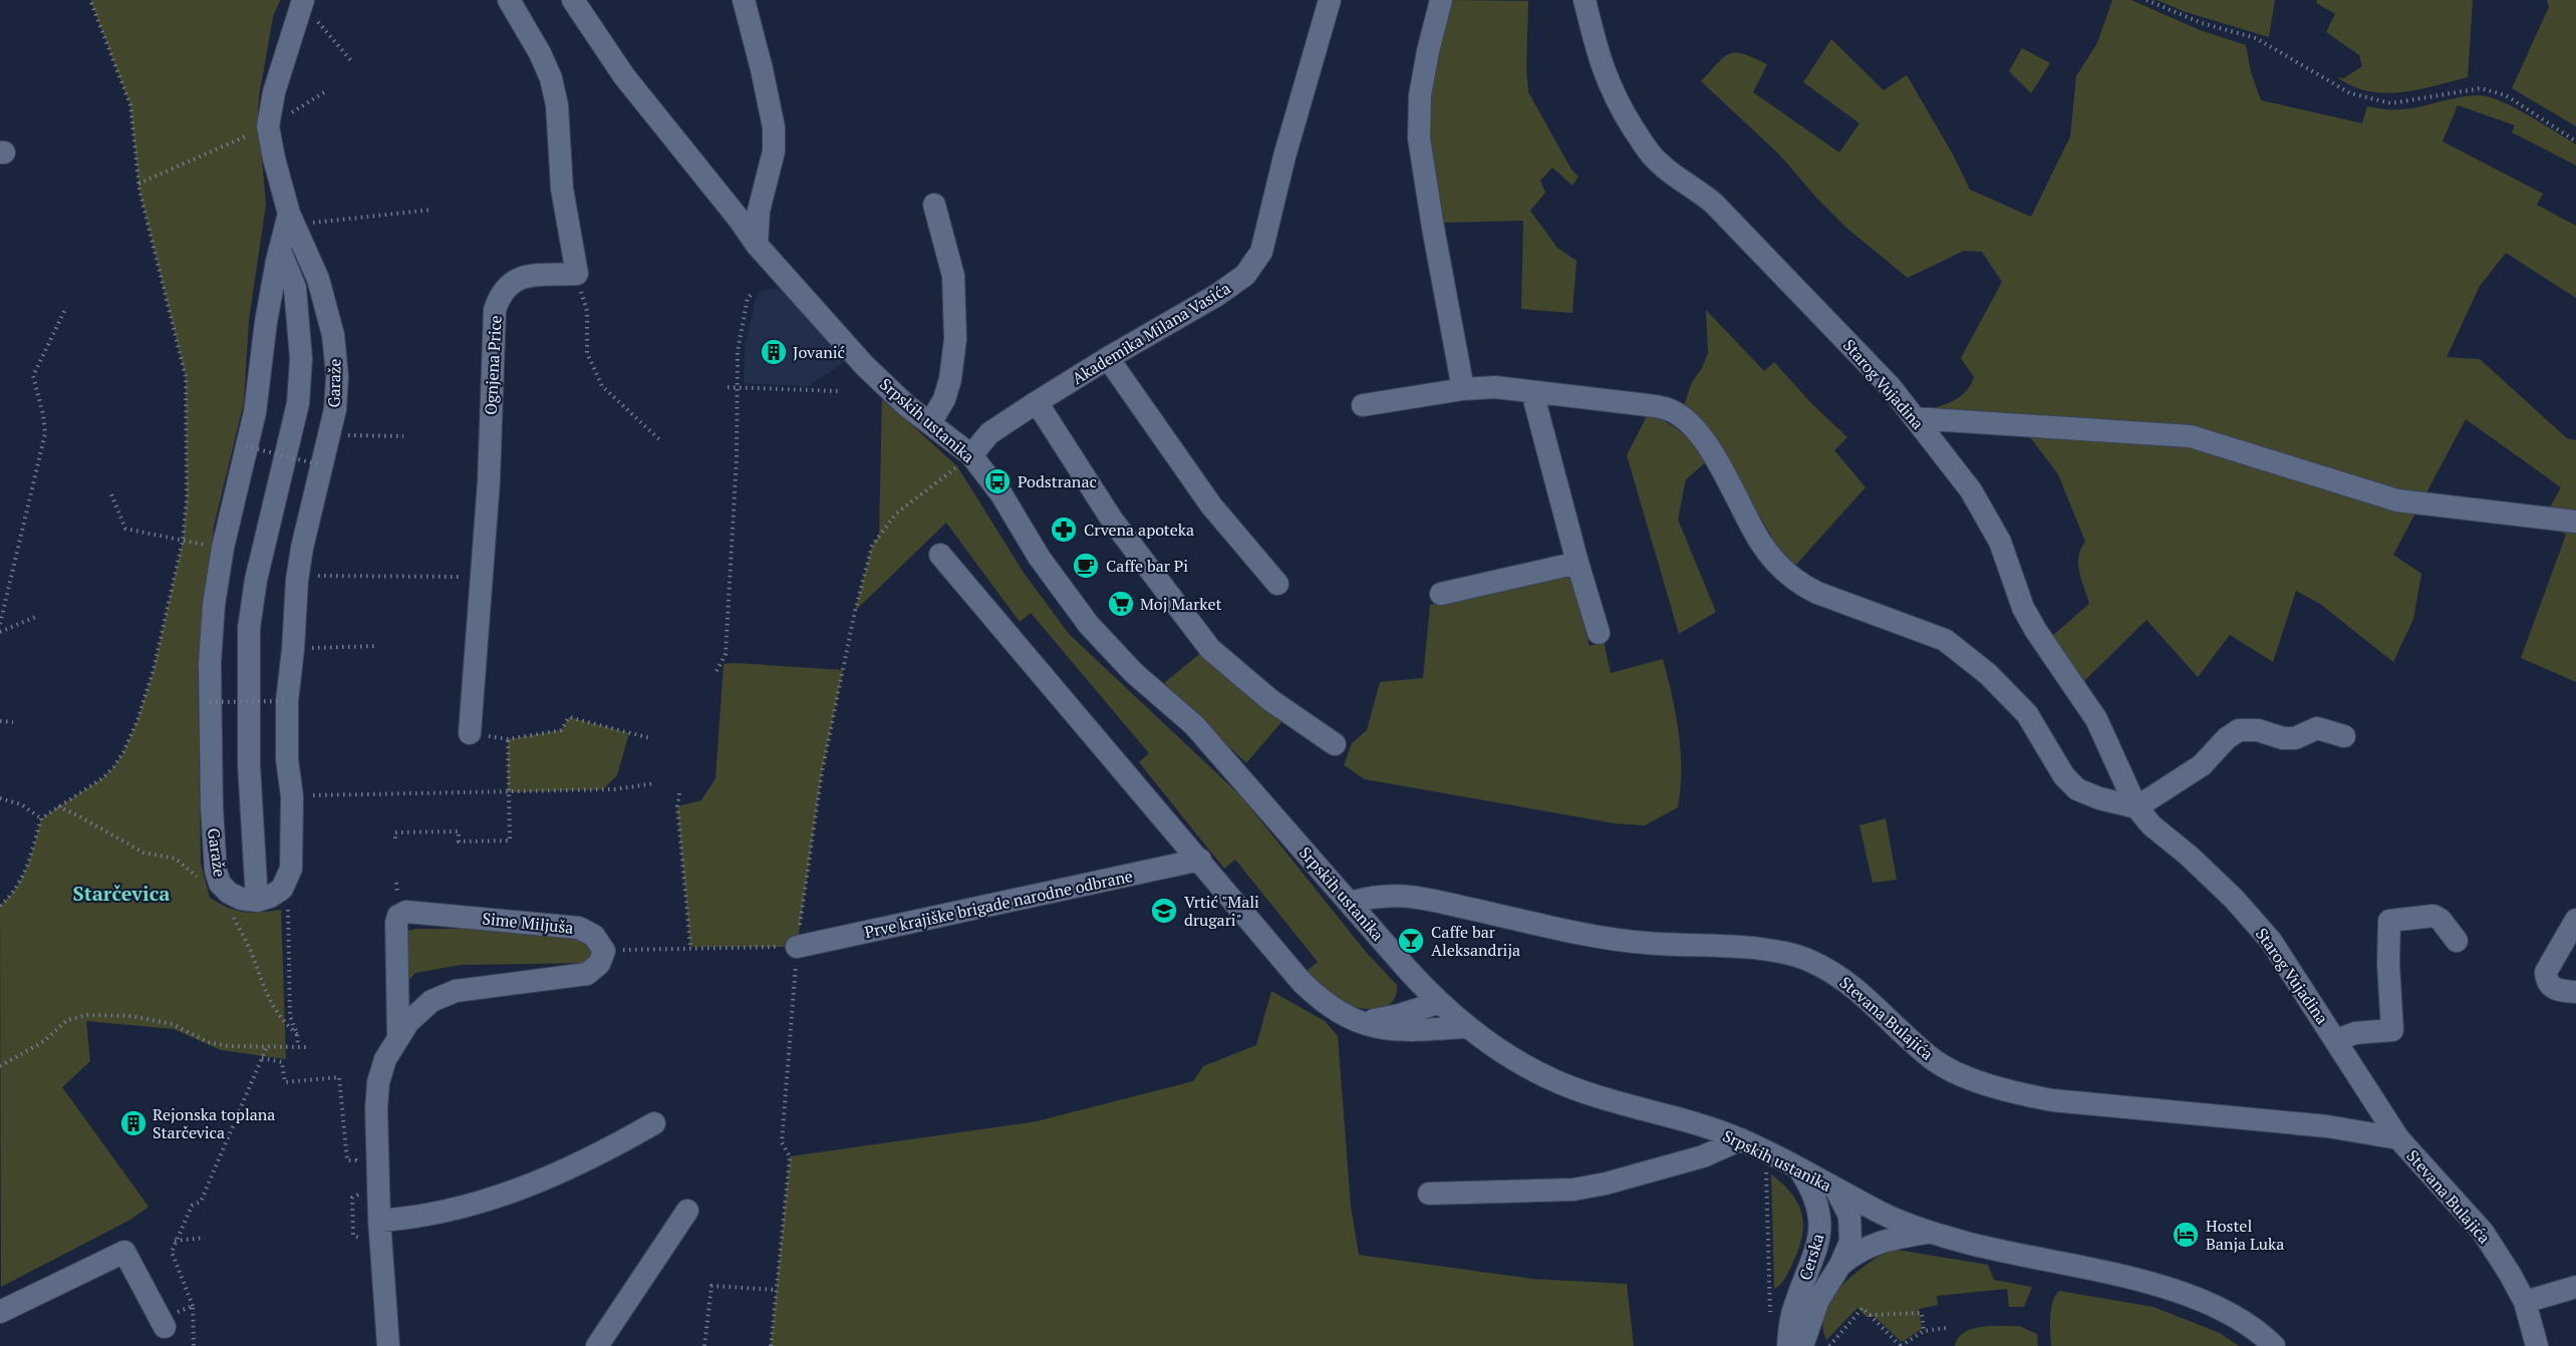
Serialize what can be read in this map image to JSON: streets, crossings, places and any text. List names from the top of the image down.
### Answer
{
  "streets": {
    "street": [
      "Akademika Milana Vasića",
      "Ognjena Price",
      "Garaže",
      "Starog Vujadina",
      "Srpskih ustanika",
      "Prve krajiške brigade narodne odbrane",
      "Sime Miljuša",
      "Stevana Bulajića",
      "Cerska"
    ]
  },
  "crossings": [
    ["Akademika Milana Vasića", "Srpskih ustanika"],
    ["Starog Vujadina", "Stevana Bulajića"],
    ["Srpskih ustanika", "Stevana Bulajića"],
    ["Srpskih ustanika", "Cerska"]
  ],
  "districts": ["Starčevica"],
  "places": {
    "building": ["Jovanić", "Rejonska toplana Starčevica"],
    "bus stop": ["Podstranac"],
    "pharmacy": ["Crvena apoteka"],
    "cafe": ["Caffe bar Pi"],
    "supermarket": ["Moj Market"],
    "school or university": ["Vrtić \"Mali drugari\""],
    "bar": ["Caffe bar Aleksandrija"],
    "hotel": ["Hostel Banja Luka"]
  }
}
